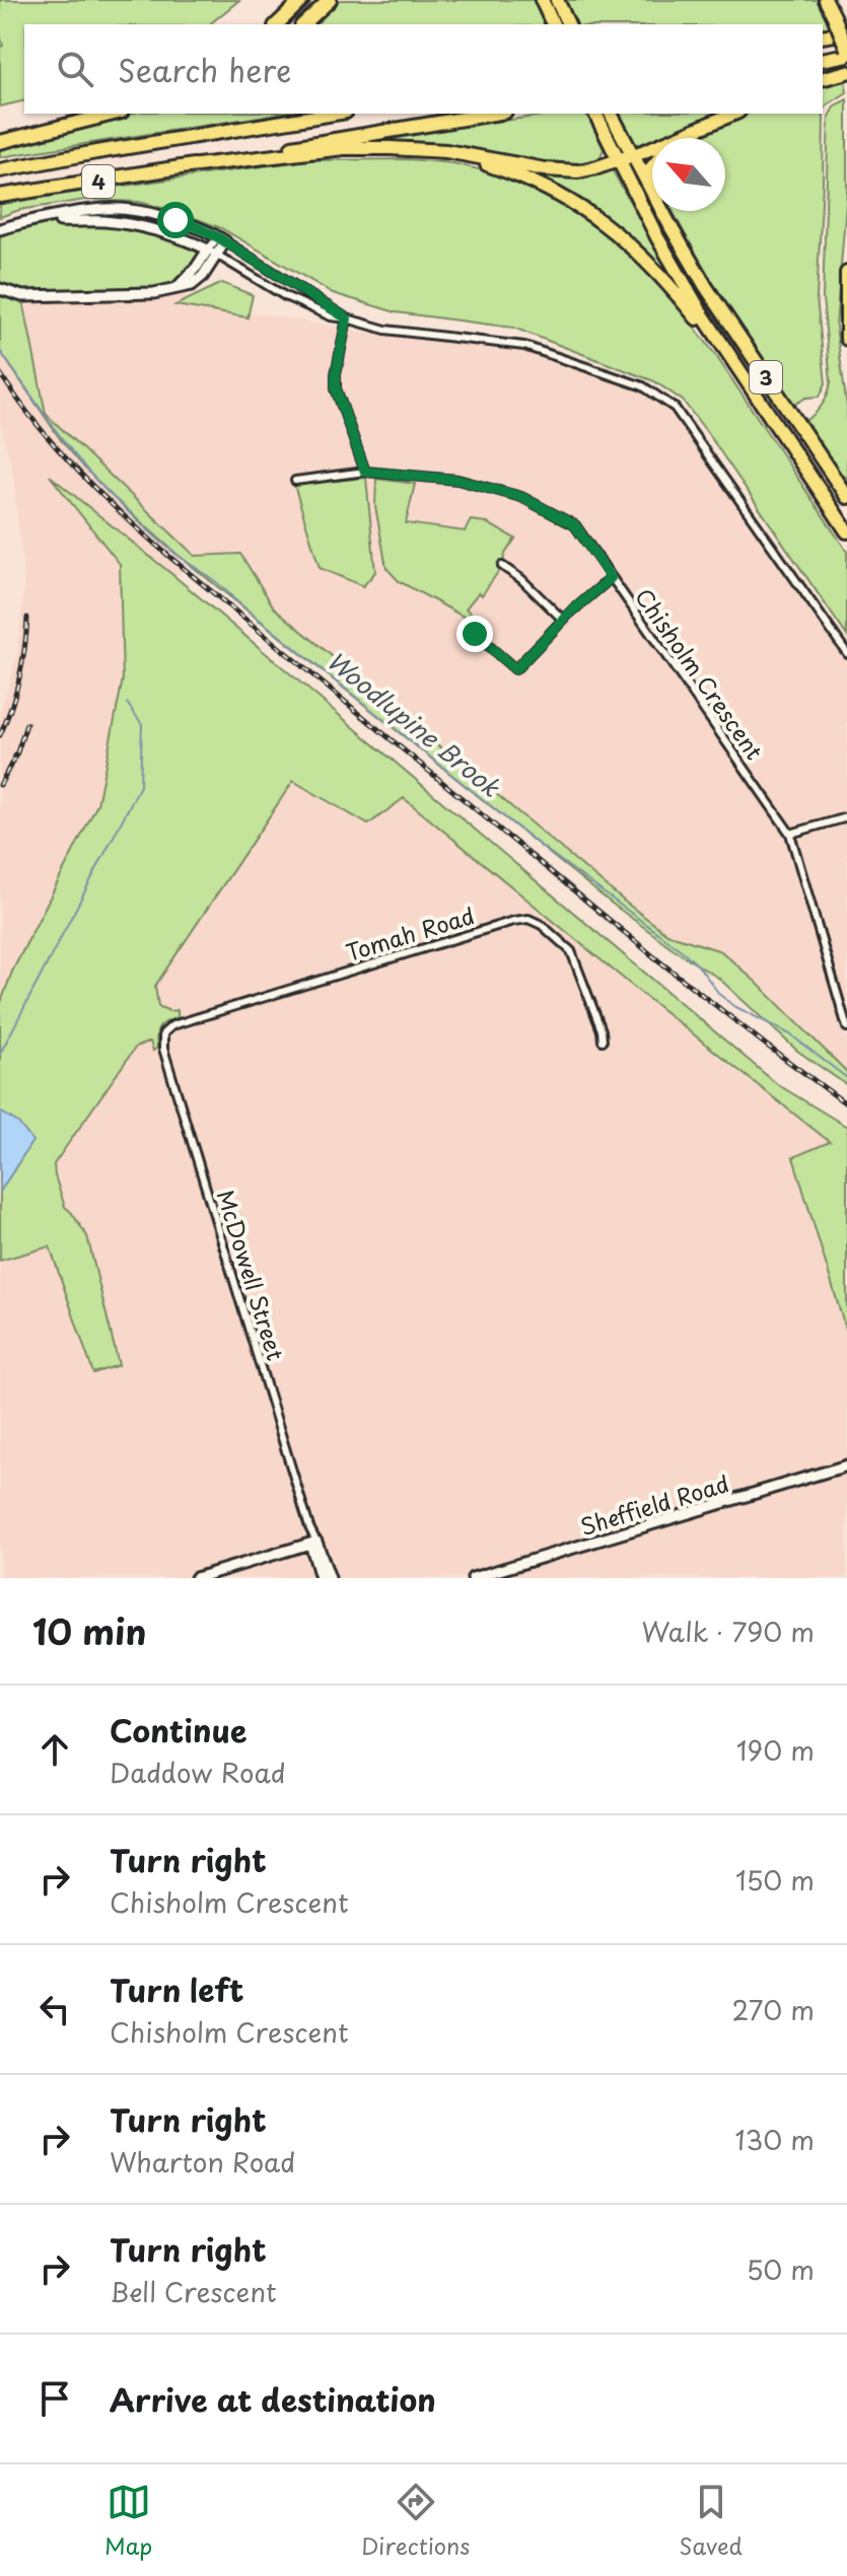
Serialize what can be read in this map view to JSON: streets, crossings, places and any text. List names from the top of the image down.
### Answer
{
  "streets": {
    "highway": ["4", "3"],
    "main road": ["McDowell Street", "Sheffield Road"],
    "street": ["Chisholm Crescent", "Tomah Road"]
  },
  "crossings": [
    ["Tomah Road", "McDowell Street"]
  ],
  "water": ["Woodlupine Brook"],
  "north": "top left",
  "page": {
    "search": "Search here",
    "heading": ["10 min", "Walk · 790 m"],
    "list": [
      ["Continue", "Daddow Road", "190 m"],
      ["Turn right", "Chisholm Crescent", "150 m"],
      ["Turn left", "Chisholm Crescent", "270 m"],
      ["Turn right", "Wharton Road", "130 m"],
      ["Turn right", "Bell Crescent", "50 m"],
      "Arrive at destination"
    ],
    "nav": ["Map", "Directions", "Saved"]
  }
}
